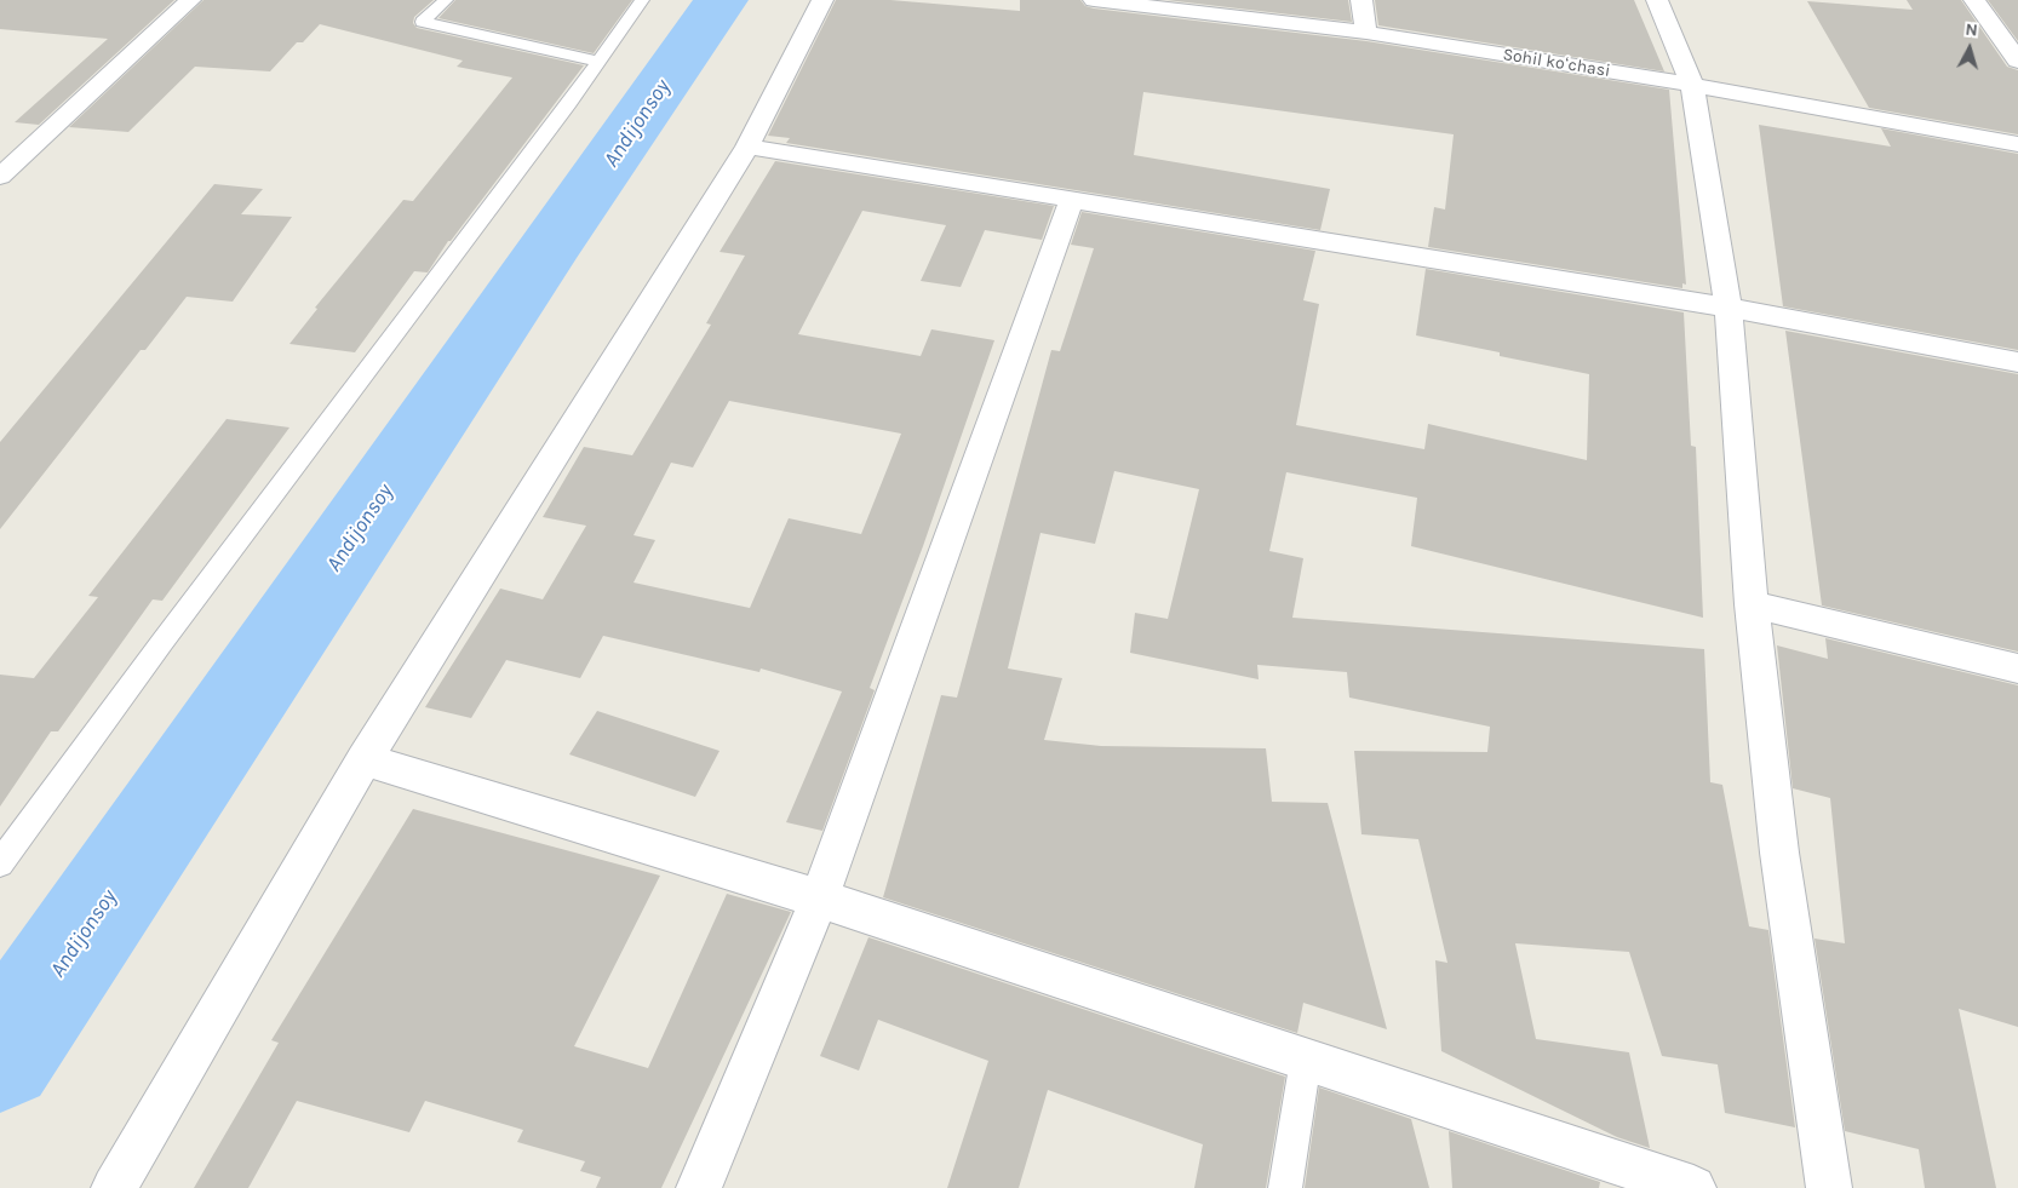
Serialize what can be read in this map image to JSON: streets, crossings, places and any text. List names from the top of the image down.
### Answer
{
  "streets": {
    "street": ["Sohil koʻchasi"]
  },
  "water": ["Andijonsoy"],
  "north": "top"
}
